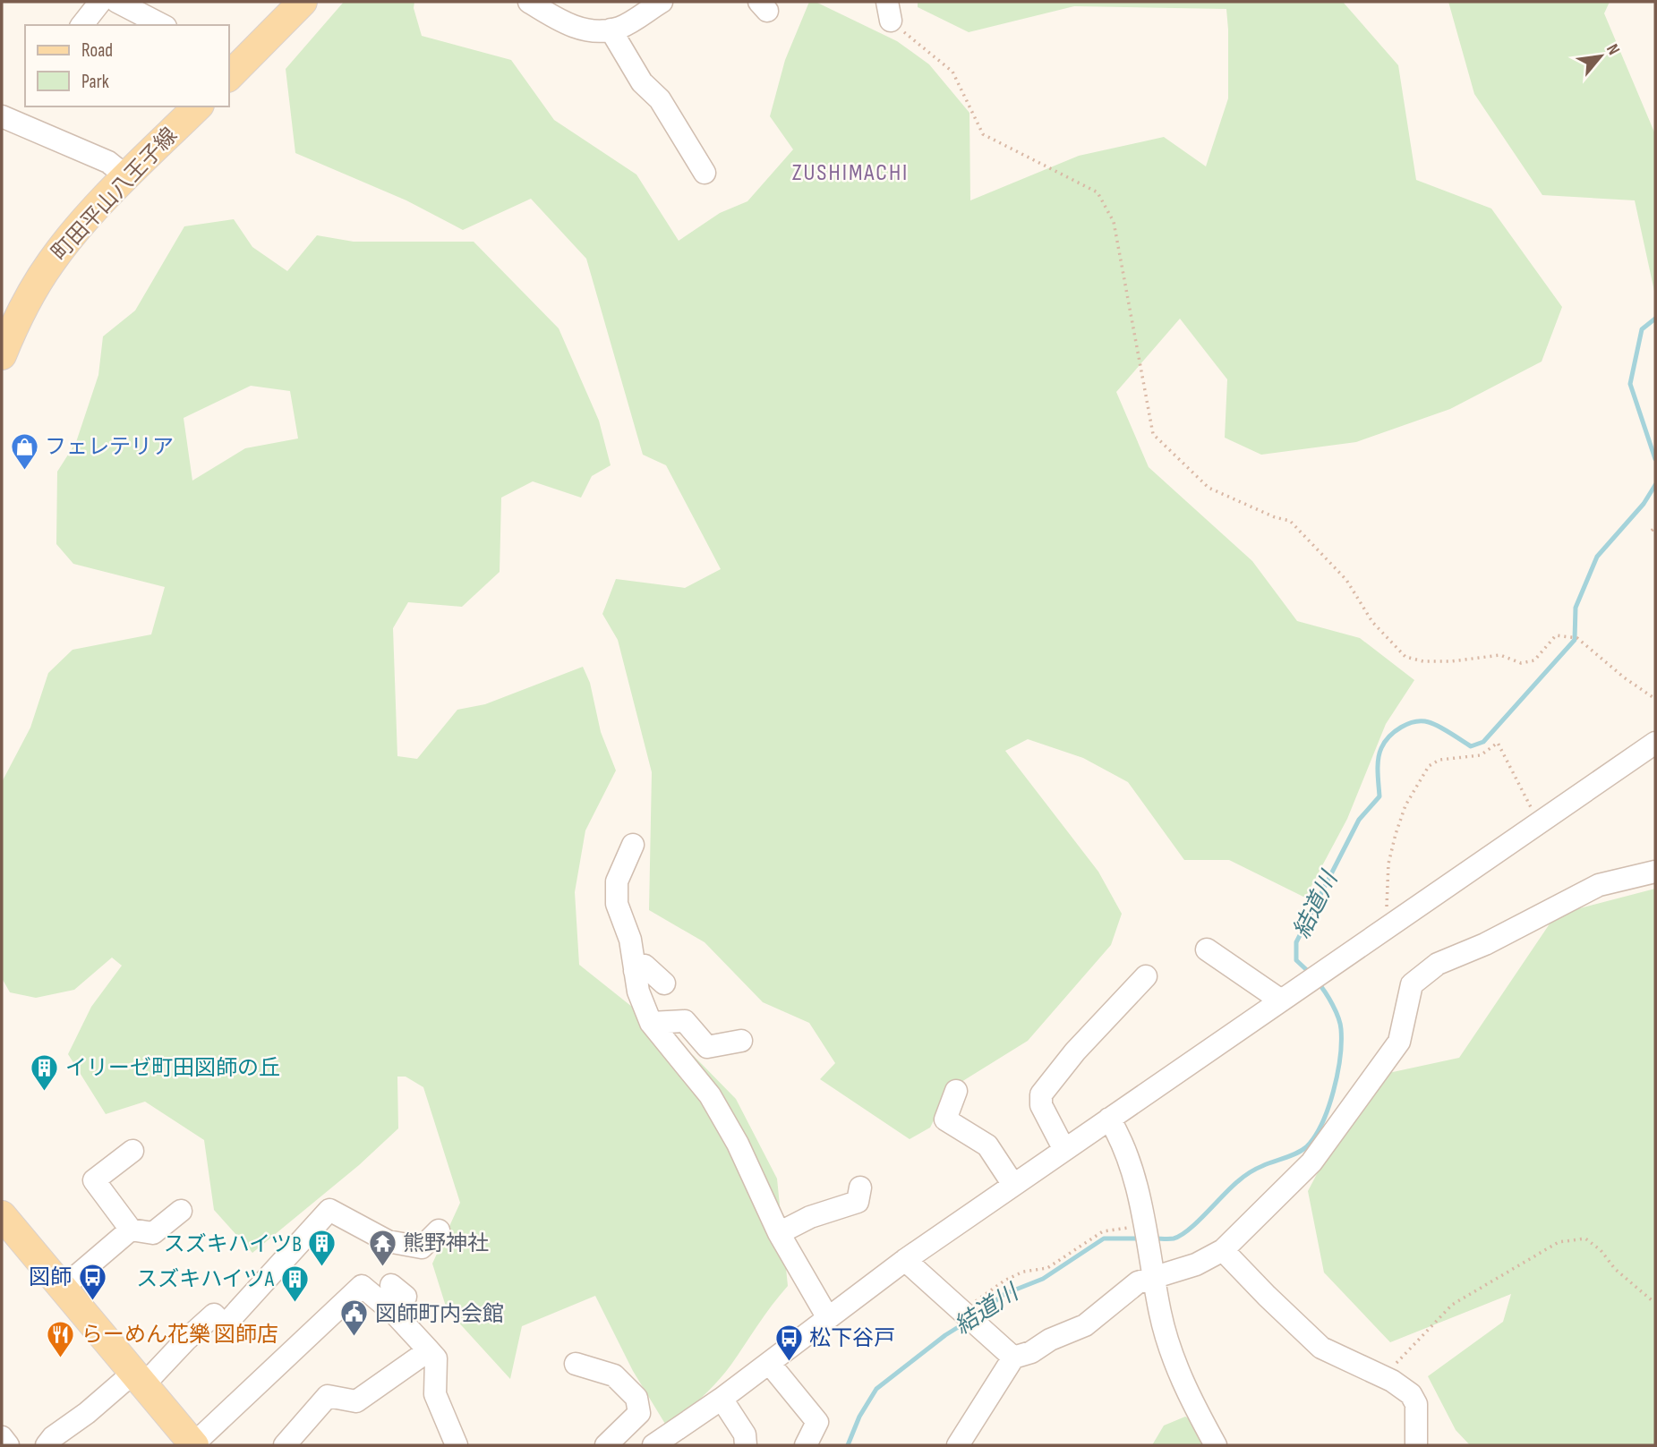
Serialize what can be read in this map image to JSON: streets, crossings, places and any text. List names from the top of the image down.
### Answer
{
  "streets": {
    "main road": ["町田平山八王子線"]
  },
  "districts": ["ZUSHIMACHI"],
  "water": ["結道川"],
  "places": {
    "shop": ["フェレテリア"],
    "building": ["イリーゼ町田図師の丘", "スズキハイツB", "スズキハイツA"],
    "temple": ["熊野神社"],
    "bus stop": ["図師", "松下谷戸"],
    "public building": ["図師町内会館"],
    "restaurant": ["らーめん花樂 図師店"]
  },
  "legend": ["Road", "Park"],
  "north": "top right"
}
